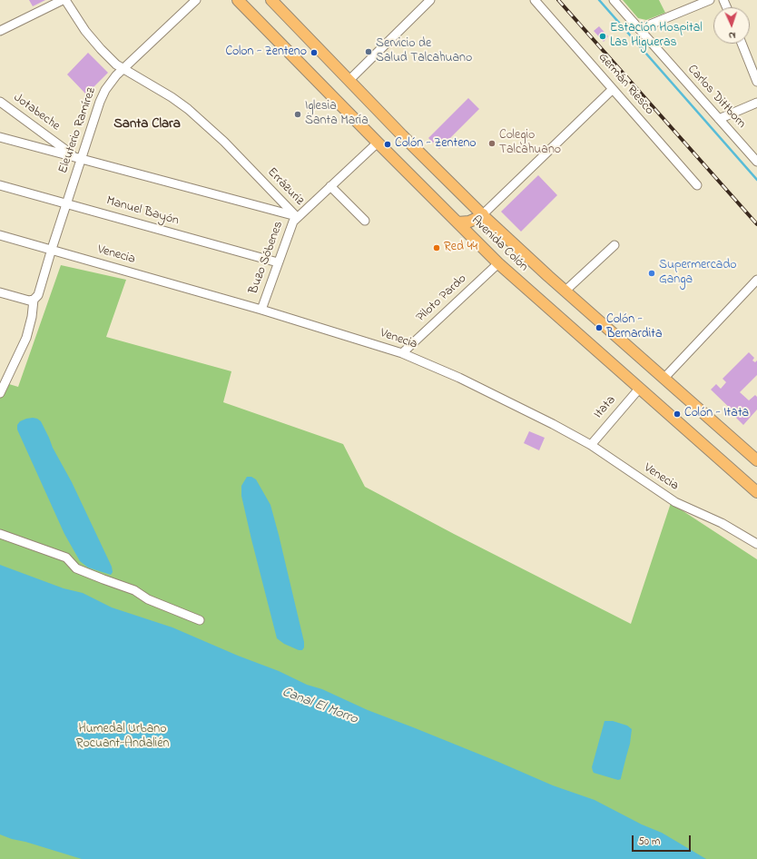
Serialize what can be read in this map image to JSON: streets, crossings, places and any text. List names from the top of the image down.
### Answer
{
  "streets": {
    "main road": ["Avenida Colón"],
    "street": [
      "Germán Riesco",
      "Carlos Dittborn",
      "Jotabeche",
      "Eleuterio Ramírez",
      "Errázuriz",
      "Manuel Bayón",
      "Venecia",
      "Buzo Sóbenes",
      "Piloto Pardo",
      "Itata"
    ]
  },
  "crossings": [
    ["Jotabeche", "Eleuterio Ramírez"],
    ["Jotabeche", "Errázuriz"],
    ["Eleuterio Ramírez", "Errázuriz"],
    ["Eleuterio Ramírez", "Manuel Bayón"],
    ["Eleuterio Ramírez", "Venecia"],
    ["Errázuriz", "Buzo Sóbenes"],
    ["Manuel Bayón", "Buzo Sóbenes"],
    ["Avenida Colón", "Buzo Sóbenes"],
    ["Avenida Colón", "Piloto Pardo"],
    ["Avenida Colón", "Itata"],
    ["Venecia", "Buzo Sóbenes"],
    ["Venecia", "Piloto Pardo"],
    ["Venecia", "Itata"]
  ],
  "districts": ["Santa Clara"],
  "water": ["Canal El Morro"],
  "parks": ["Humedal Urbano Rocuant-Andalién"],
  "places": [
    "Estación Hospital Las Higueras",
    "Servicio de Salud Talcahuano",
    "Colon - Zenteno",
    "Iglesia Santa María",
    "Colegio Talcahuano",
    "Colón - Zenteno",
    "Red 44",
    "Supermercado Ganga",
    "Colón - Bernardita",
    "Colón - Itata"
  ],
  "scale_bar": "50 m",
  "north": "bottom"
}
